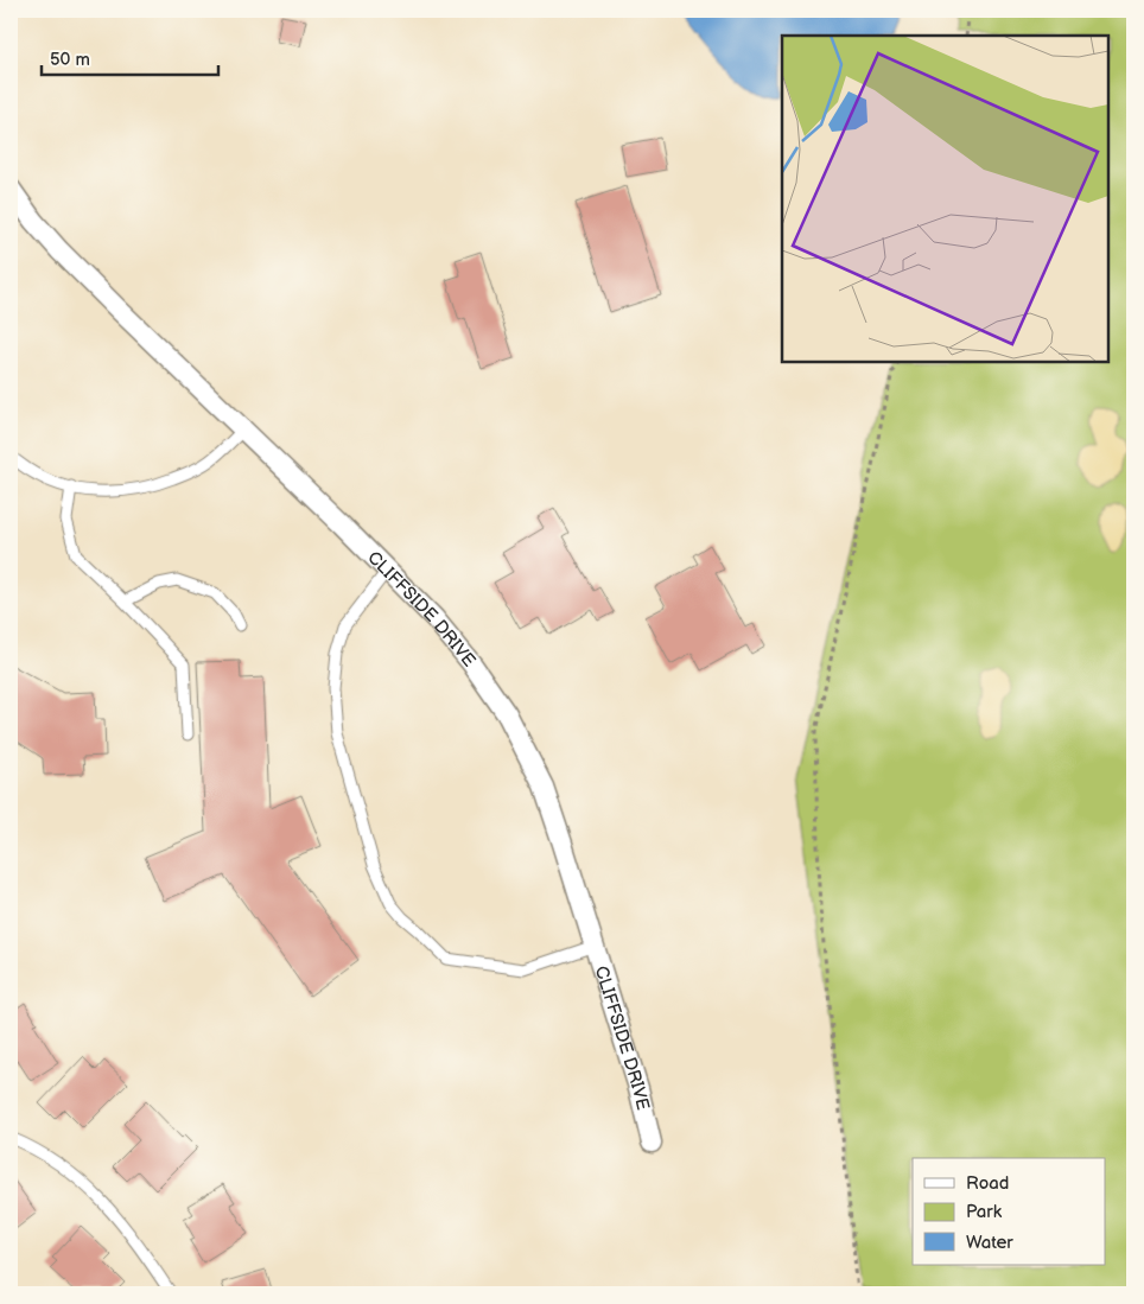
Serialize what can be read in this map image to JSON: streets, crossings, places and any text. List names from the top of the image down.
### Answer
{
  "streets": {
    "street": ["CLIFFSIDE DRIVE"]
  },
  "legend": ["Road", "Park", "Water"],
  "scale_bar": "50 m"
}
